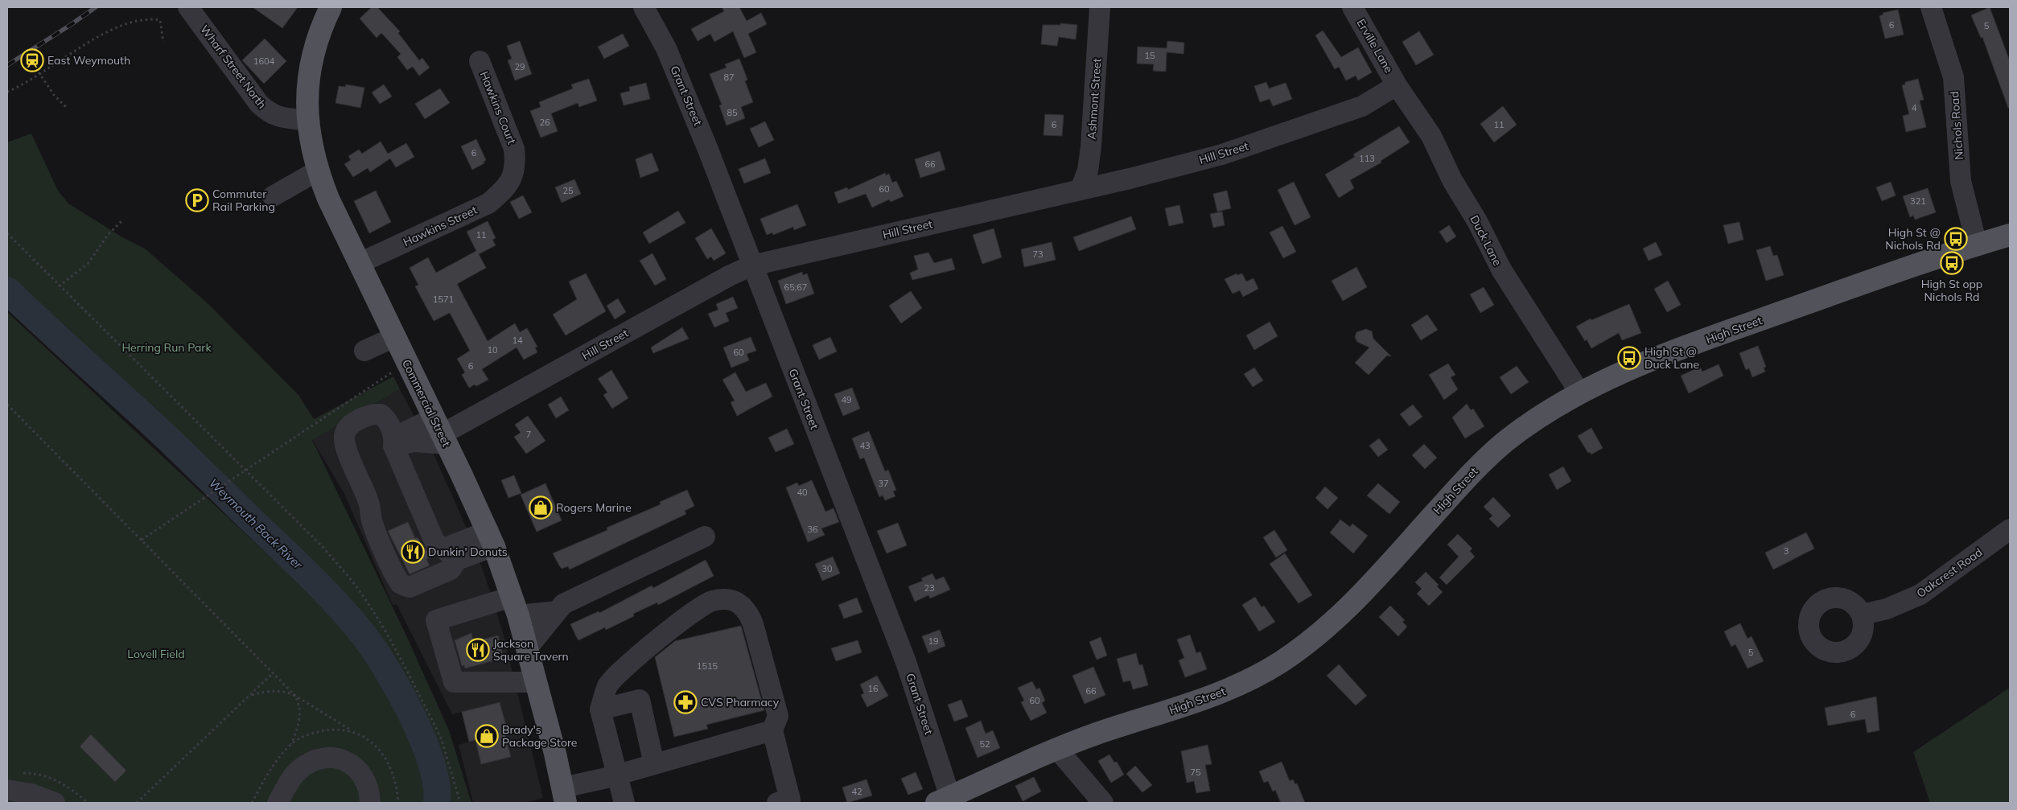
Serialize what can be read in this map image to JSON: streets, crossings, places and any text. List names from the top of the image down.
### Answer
{
  "streets": {
    "main road": ["High Street", "Commercial Street"],
    "street": [
      "Erville Lane",
      "Wharf Street North",
      "Grant Street",
      "Ashmont Street",
      "Hawkins Court",
      "Nichols Road",
      "Hill Street",
      "Hawkins Street",
      "Duck Lane",
      "Oakcrest Road"
    ]
  },
  "crossings": [
    ["Erville Lane", "Hill Street"],
    ["Erville Lane", "Duck Lane"],
    ["Wharf Street North", "Commercial Street"],
    ["Grant Street", "Hill Street"],
    ["Grant Street", "High Street"],
    ["Ashmont Street", "Hill Street"],
    ["Hawkins Court", "Hawkins Street"],
    ["Nichols Road", "High Street"],
    ["Hill Street", "Duck Lane"],
    ["Hill Street", "Commercial Street"],
    ["Hawkins Street", "Commercial Street"],
    ["Duck Lane", "High Street"]
  ],
  "water": ["Weymouth Back River"],
  "parks": ["Herring Run Park", "Lovell Field"],
  "places": {
    "station": ["East Weymouth"],
    "parking": ["Commuter Rail Parking"],
    "bus stop": ["High St @ Nichols Rd", "High St opp Nichols Rd", "High St @ Duck Lane"],
    "shop": ["Rogers Marine", "Brady's Package Store"],
    "restaurant": ["Dunkin' Donuts", "Jackson Square Tavern"],
    "pharmacy": ["CVS Pharmacy"]
  },
  "house_numbers": [
    "6",
    "5",
    "15",
    "1604",
    "29",
    "87",
    "4",
    "85",
    "26",
    "6",
    "11",
    "6",
    "113",
    "66",
    "60",
    "25",
    "321",
    "11",
    "73",
    "65;67",
    "1571",
    "14",
    "10",
    "60",
    "6",
    "49",
    "7",
    "43",
    "37",
    "40",
    "36",
    "3",
    "30",
    "23",
    "19",
    "5",
    "1515",
    "16",
    "66",
    "60",
    "6",
    "52",
    "75",
    "42"
  ]
}
